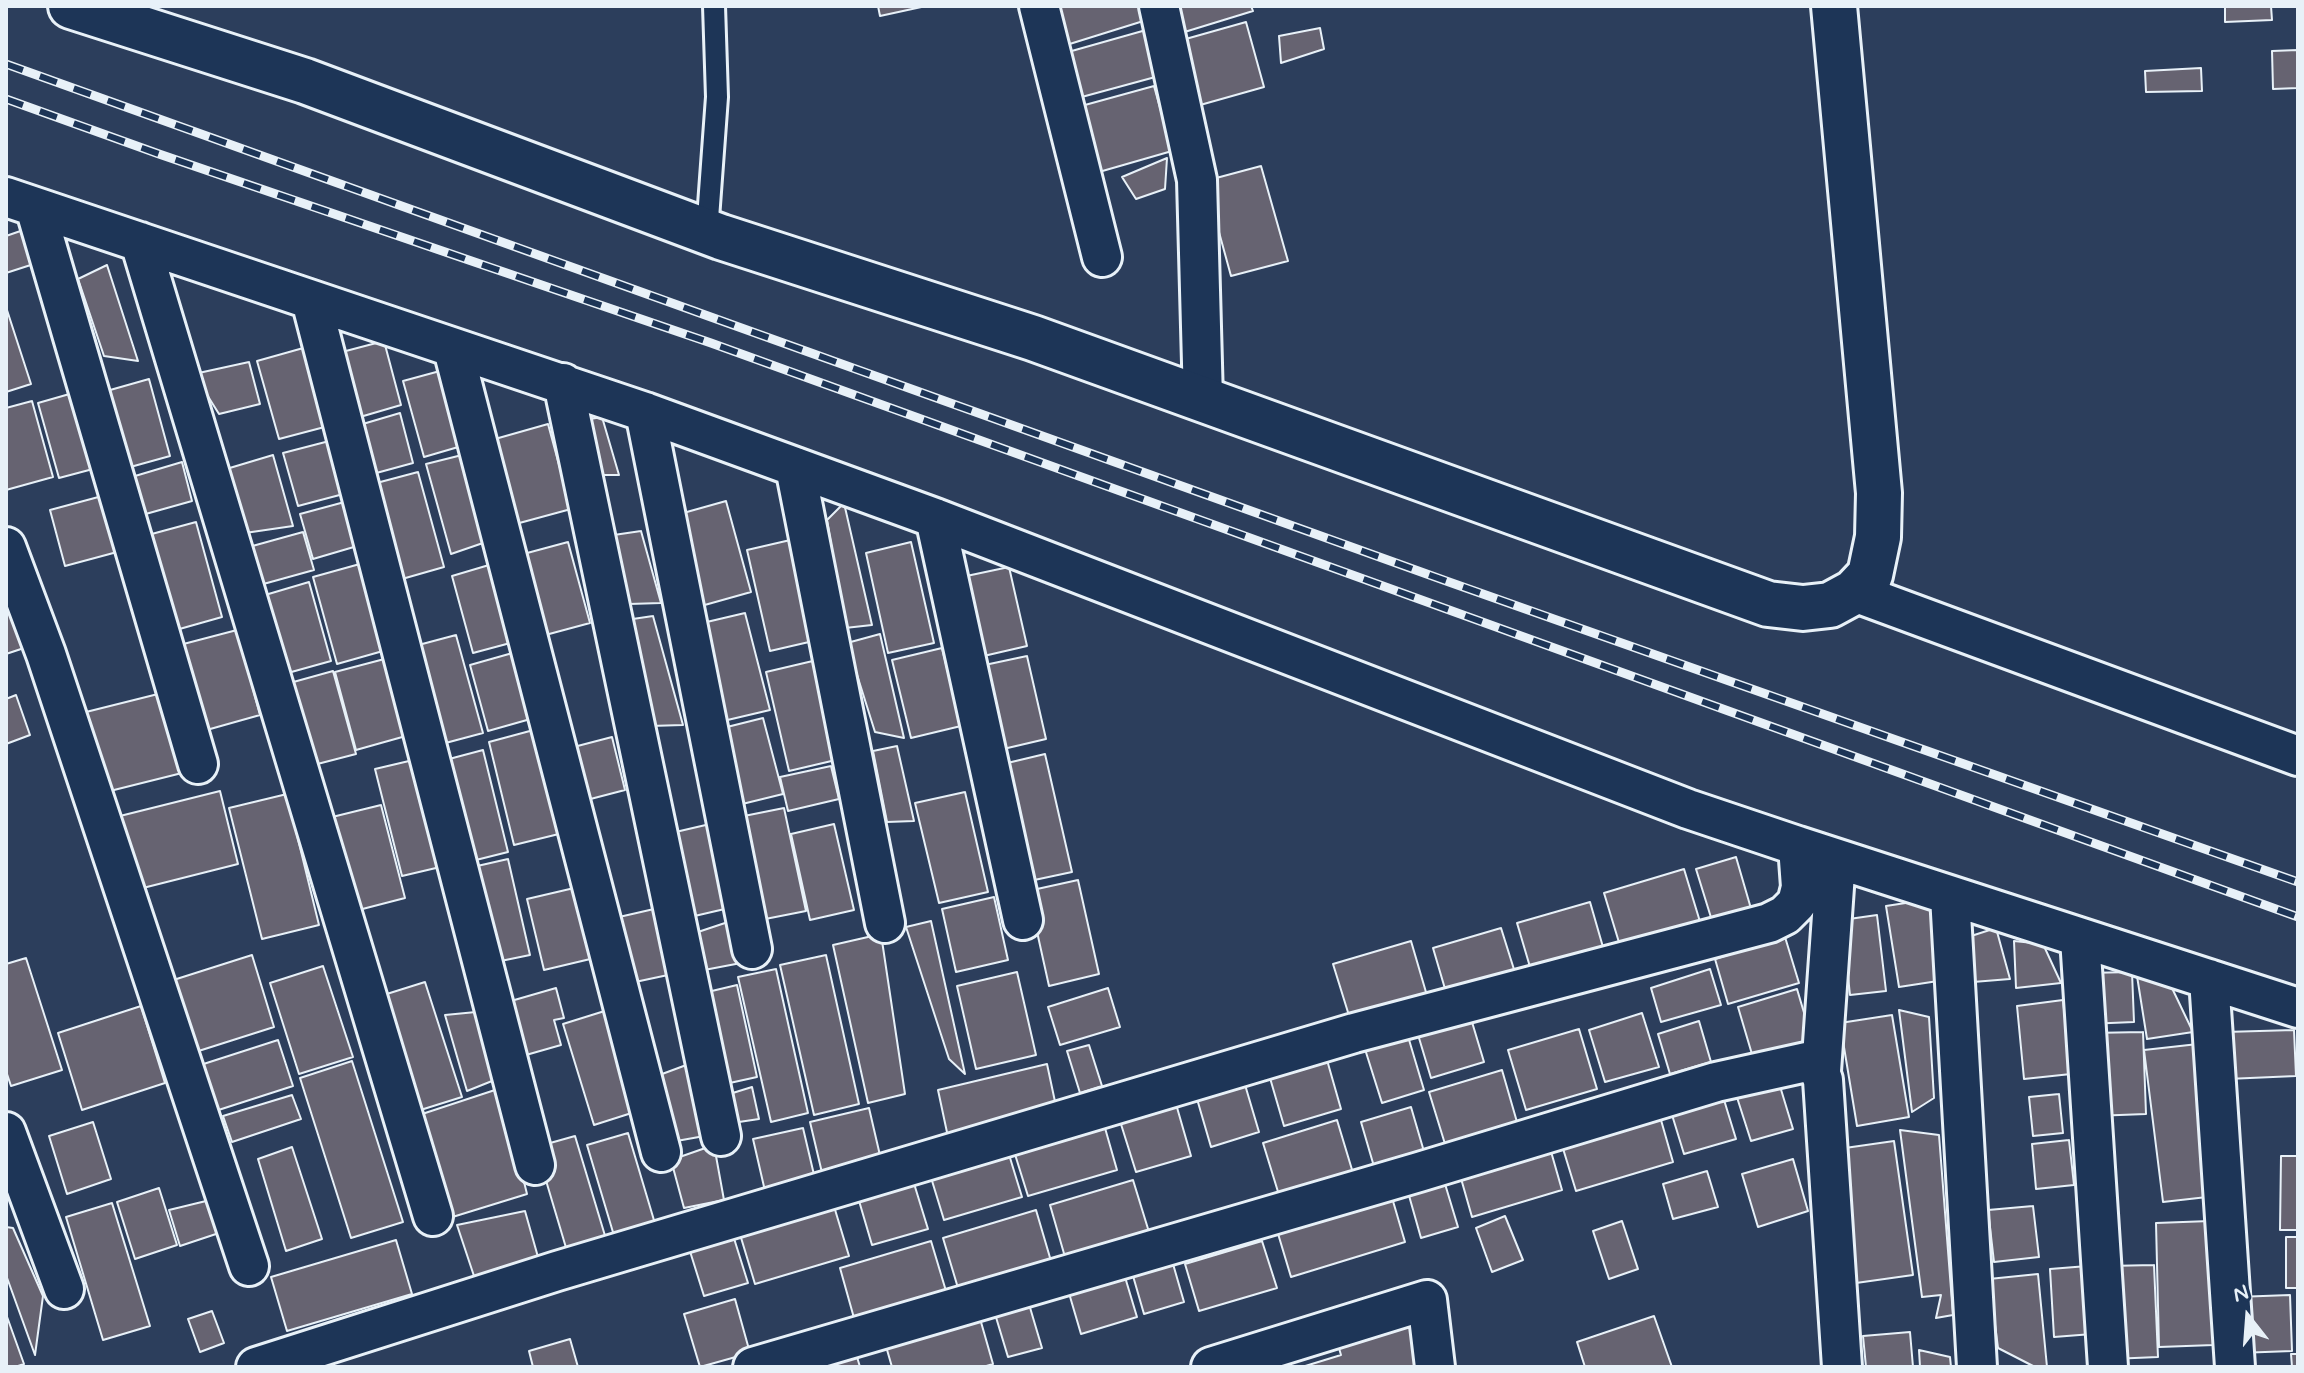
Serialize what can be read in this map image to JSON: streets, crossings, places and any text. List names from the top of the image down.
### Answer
{
  "north": "top"
}
